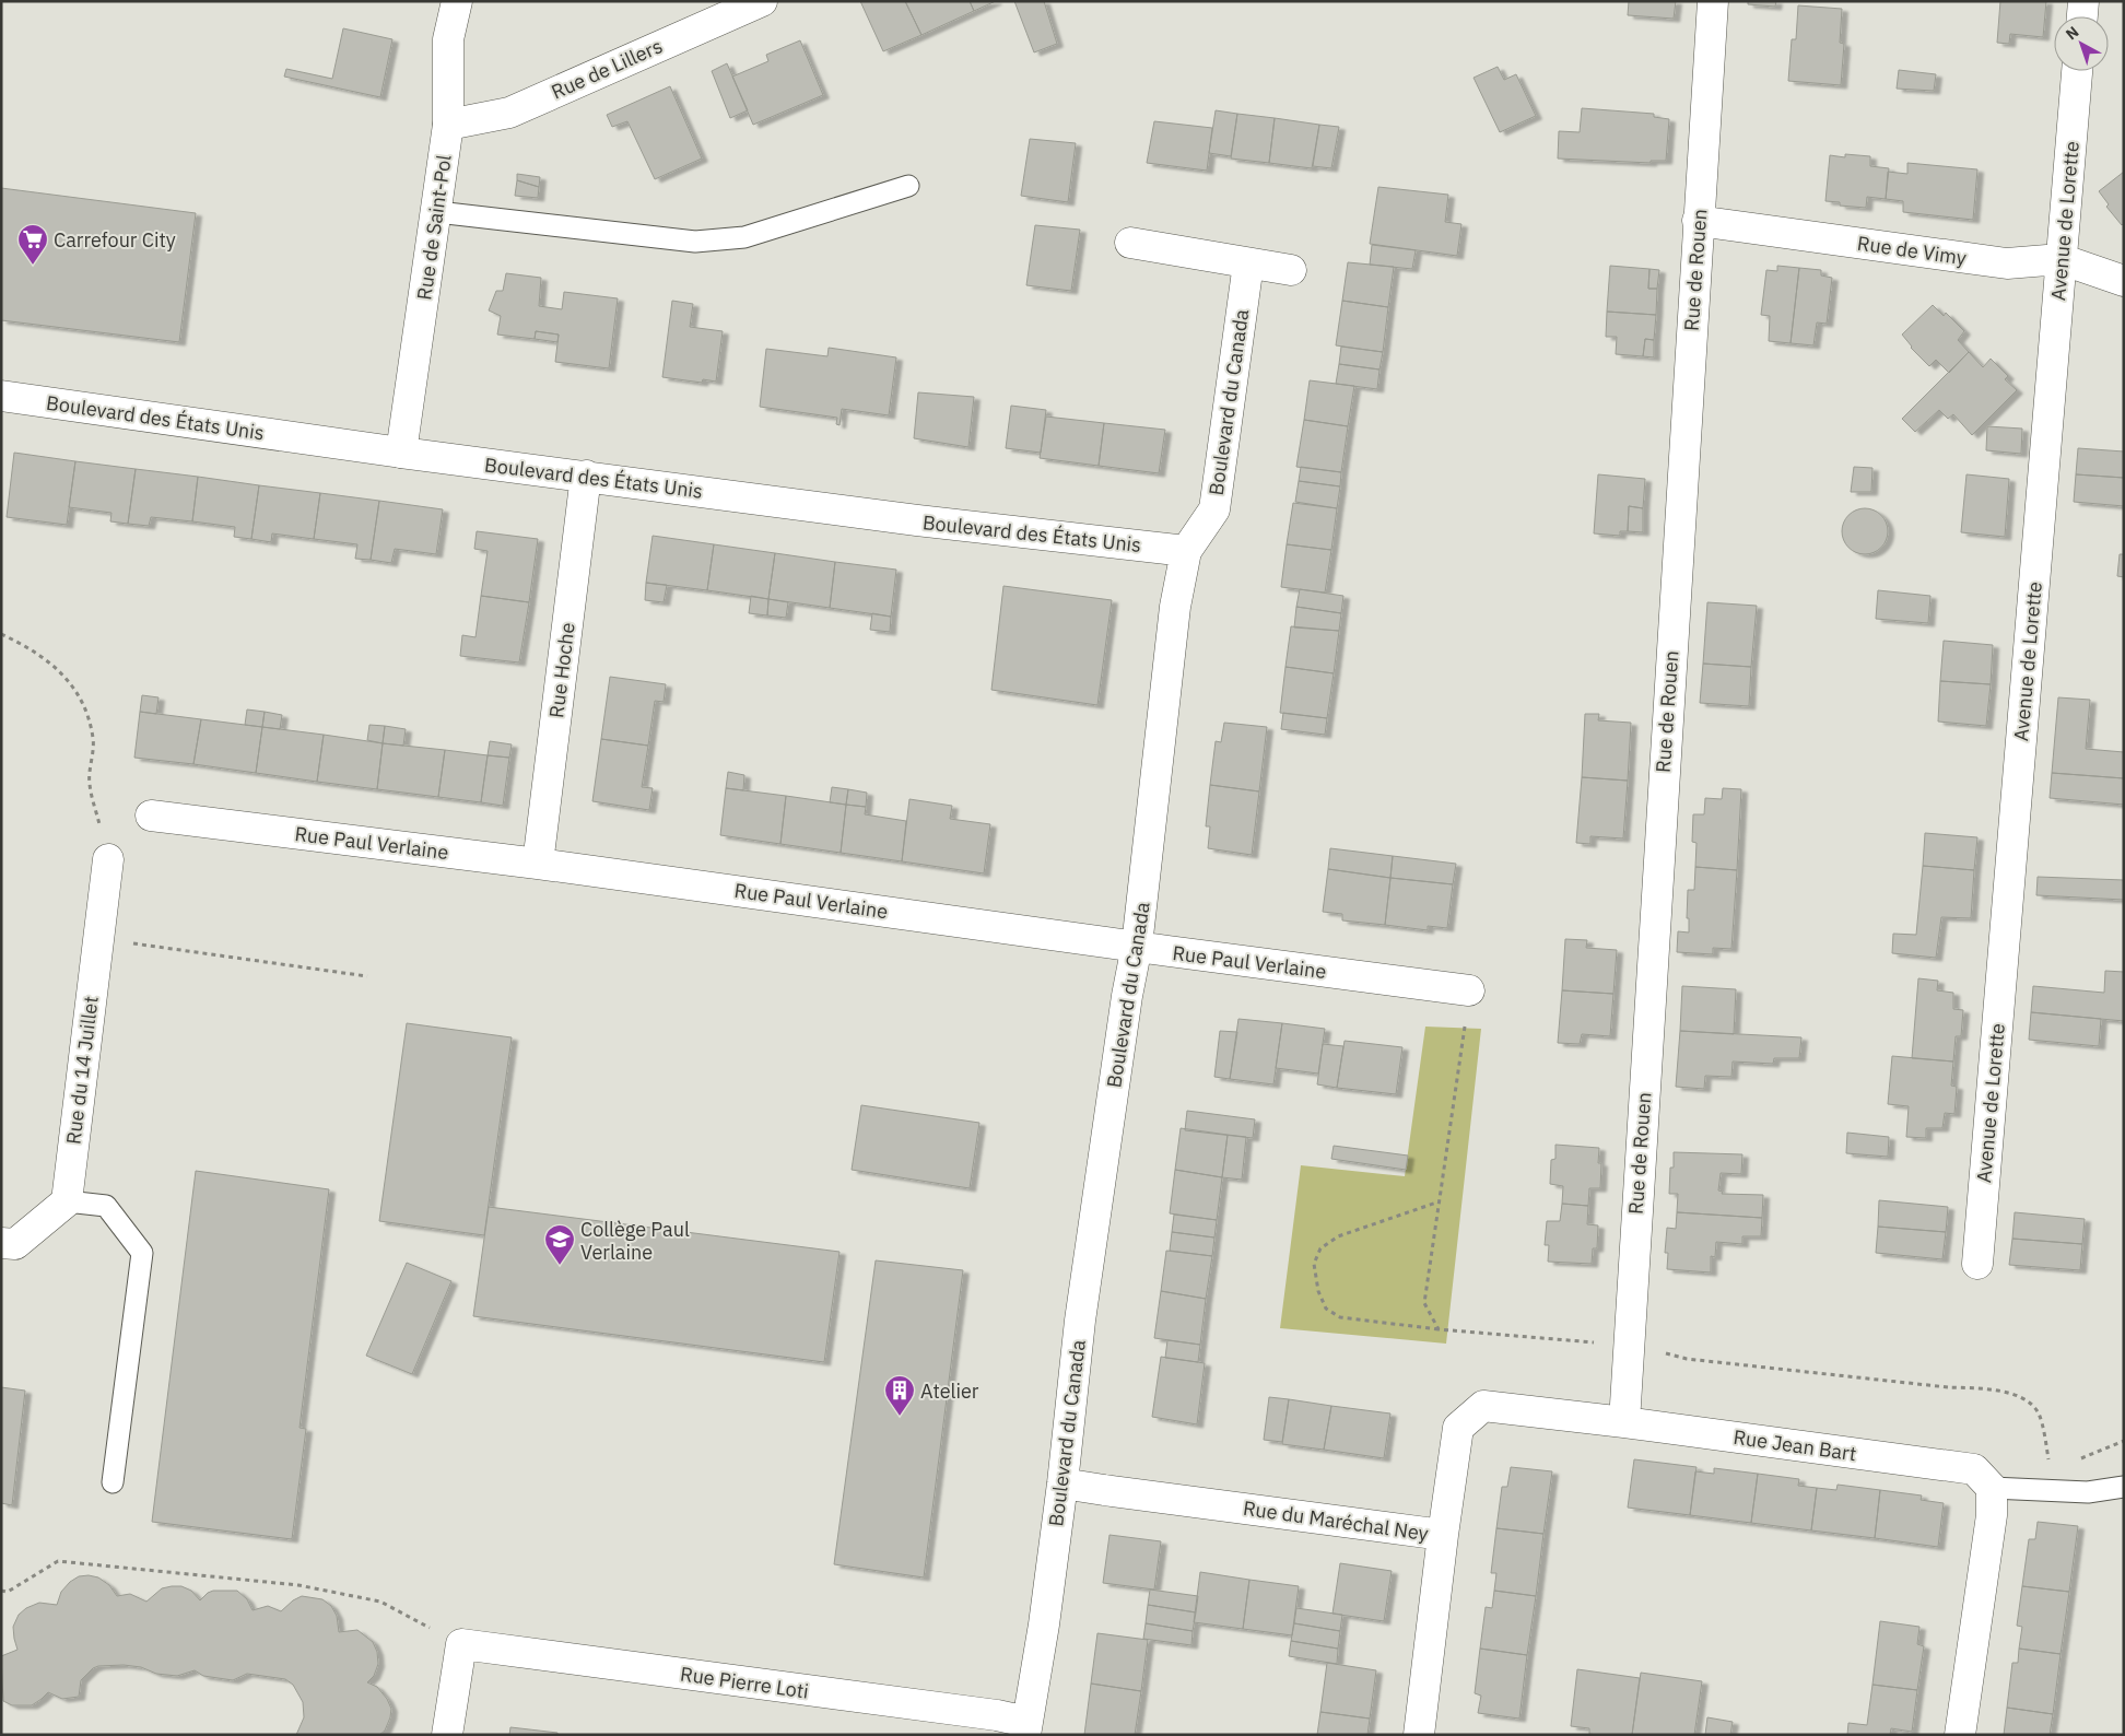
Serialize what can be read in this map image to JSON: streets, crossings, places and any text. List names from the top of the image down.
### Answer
{
  "streets": {
    "street": [
      "Rue de Lillers",
      "Avenue de Lorette",
      "Rue de Saint-Pol",
      "Rue de Vimy",
      "Rue de Rouen",
      "Boulevard du Canada",
      "Boulevard des États Unis",
      "Rue Hoche",
      "Rue Paul Verlaine",
      "Rue du 14 Juillet",
      "Rue Jean Bart",
      "Rue du Maréchal Ney",
      "Rue Pierre Loti"
    ]
  },
  "crossings": [
    ["Rue de Lillers", "Rue de Saint-Pol"],
    ["Avenue de Lorette", "Rue de Vimy"],
    ["Rue de Saint-Pol", "Boulevard des États Unis"],
    ["Rue de Vimy", "Rue de Rouen"],
    ["Rue de Rouen", "Rue Jean Bart"],
    ["Boulevard du Canada", "Boulevard des États Unis"],
    ["Boulevard du Canada", "Rue Paul Verlaine"],
    ["Boulevard du Canada", "Rue du Maréchal Ney"],
    ["Boulevard du Canada", "Rue Pierre Loti"],
    ["Boulevard des États Unis", "Rue Hoche"],
    ["Rue Hoche", "Rue Paul Verlaine"],
    ["Rue Jean Bart", "Rue du Maréchal Ney"]
  ],
  "places": {
    "supermarket": ["Carrefour City"],
    "school or university": ["Collège Paul Verlaine"],
    "building": ["Atelier"]
  },
  "north": "top left"
}
